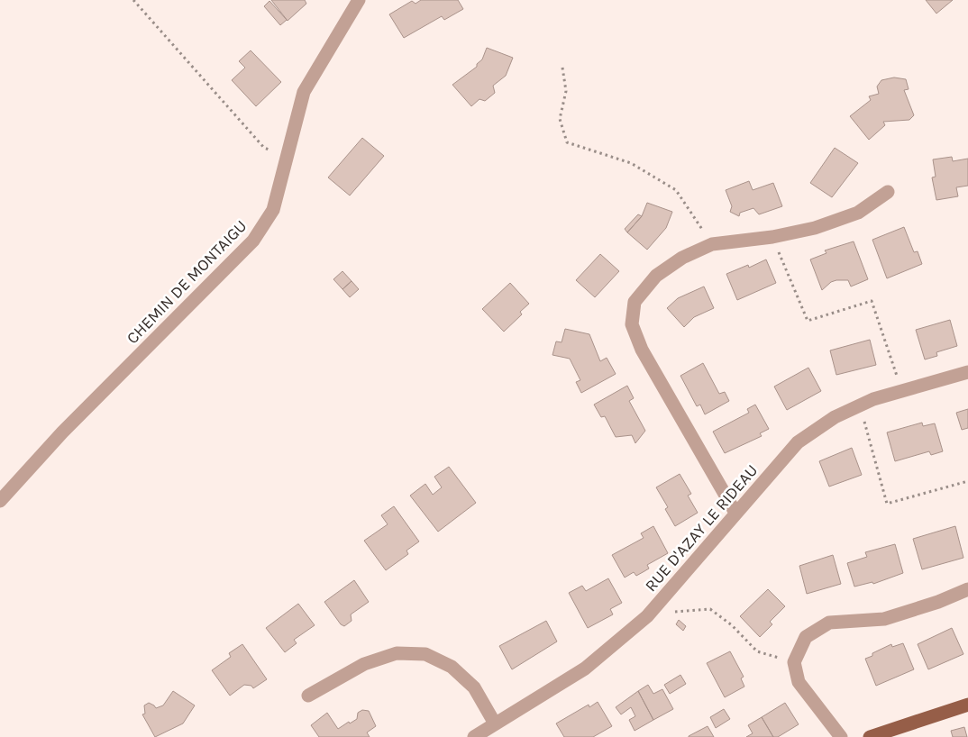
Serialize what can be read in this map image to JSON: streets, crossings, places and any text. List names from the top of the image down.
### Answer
{
  "streets": {
    "street": ["CHEMIN DE MONTAIGU", "RUE D'AZAY LE RIDEAU"]
  }
}
